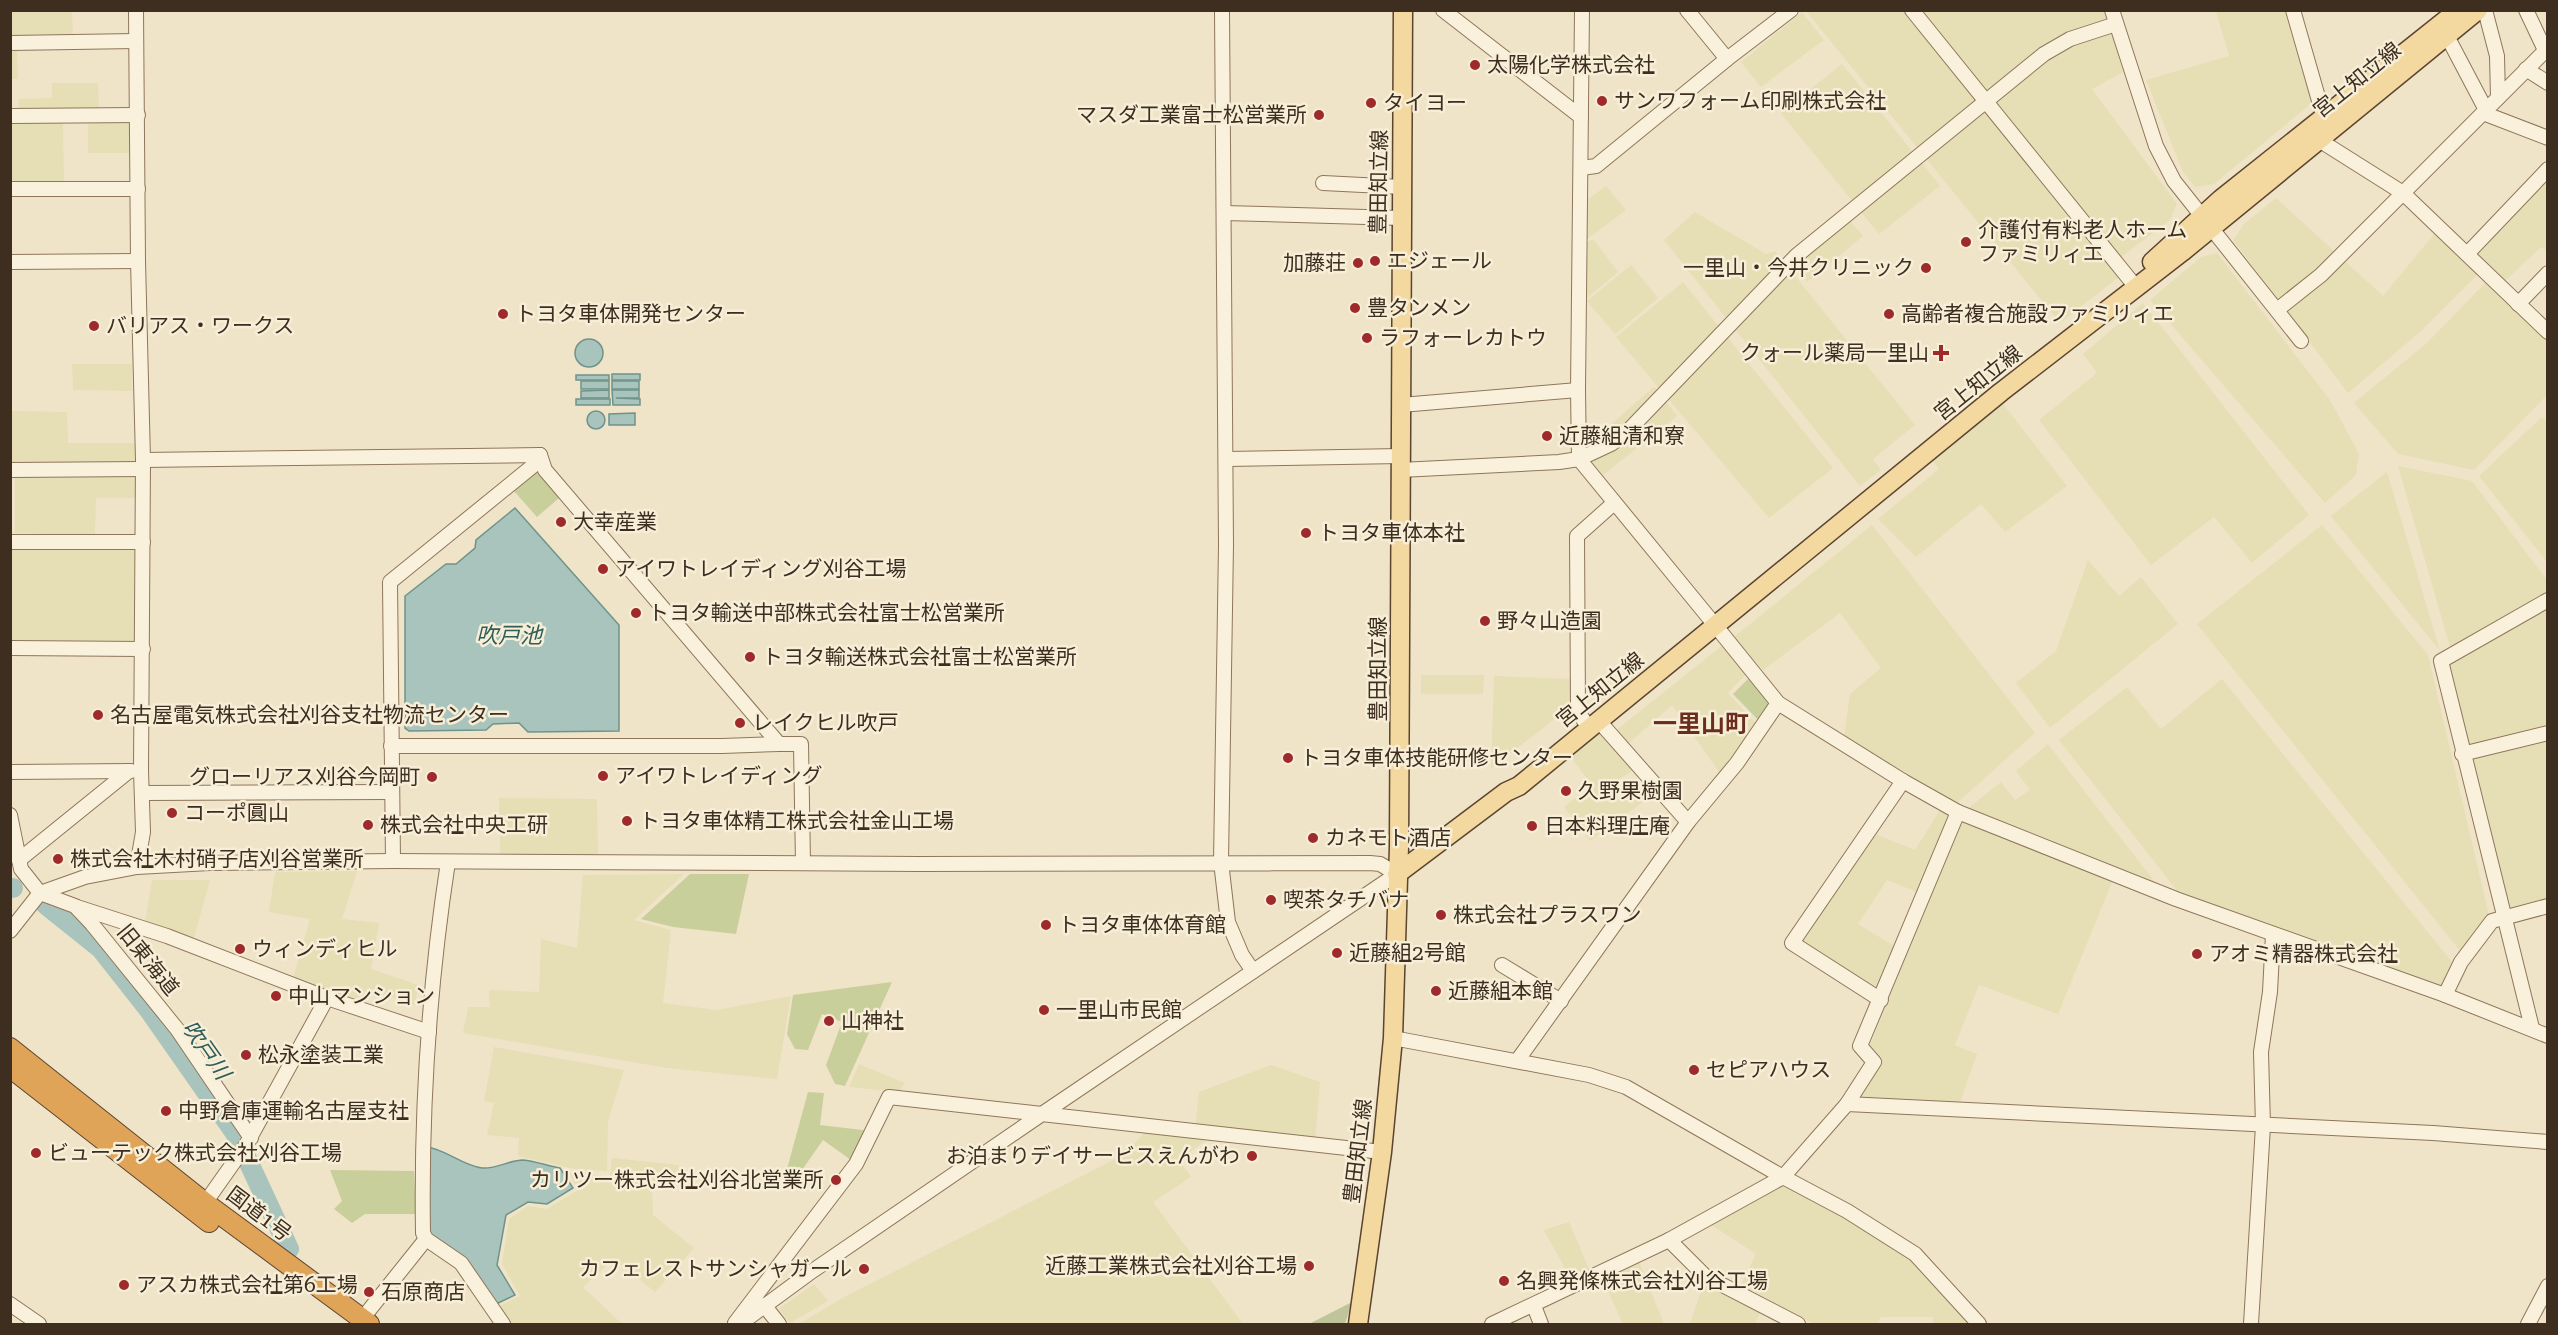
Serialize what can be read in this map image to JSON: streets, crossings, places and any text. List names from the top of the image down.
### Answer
{
  "streets": {
    "highway": ["国道1号"],
    "main road": ["宮上知立線", "豊田知立線"],
    "street": ["旧東海道"]
  },
  "crossings": [
    ["宮上知立線", "豊田知立線"]
  ],
  "districts": ["一里山町"],
  "water": ["吹戸池", "吹戸川"],
  "places": {
    "other": [
      "太陽化学株式会社",
      "サンワフォーム印刷株式会社",
      "タイヨー",
      "マスダ工業富士松営業所",
      "介護付有料老人ホーム ファミリィエ",
      "エジェール",
      "加藤荘",
      "一里山・今井クリニック",
      "豊タンメン",
      "トヨタ車体開発センター",
      "高齢者複合施設ファミリィエ",
      "バリアス・ワークス",
      "ラフォーレカトウ",
      "近藤組清和寮",
      "大幸産業",
      "トヨタ車体本社",
      "アイワトレイディング刈谷工場",
      "トヨタ輸送中部株式会社富士松営業所",
      "野々山造園",
      "トヨタ輸送株式会社富士松営業所",
      "名古屋電気株式会社刈谷支社物流センター",
      "レイクヒル吹戸",
      "トヨタ車体技能研修センター",
      "アイワトレイディング",
      "グローリアス刈谷今岡町",
      "久野果樹園",
      "コーポ圓山",
      "トヨタ車体精工株式会社金山工場",
      "株式会社中央工研",
      "日本料理庄庵",
      "カネモト酒店",
      "株式会社木村硝子店刈谷営業所",
      "喫茶タチバナ",
      "株式会社プラスワン",
      "トヨタ車体体育館",
      "ウィンディヒル",
      "近藤組2号館",
      "アオミ精器株式会社",
      "近藤組本館",
      "中山マンション",
      "一里山市民館",
      "山神社",
      "松永塗装工業",
      "セピアハウス",
      "中野倉庫運輸名古屋支社",
      "ビューテック株式会社刈谷工場",
      "お泊まりデイサービスえんがわ",
      "カリツー株式会社刈谷北営業所",
      "近藤工業株式会社刈谷工場",
      "カフェレストサンシャガール",
      "名興発條株式会社刈谷工場",
      "アスカ株式会社第6工場",
      "石原商店"
    ],
    "health": ["クォール薬局一里山"]
  }
}
